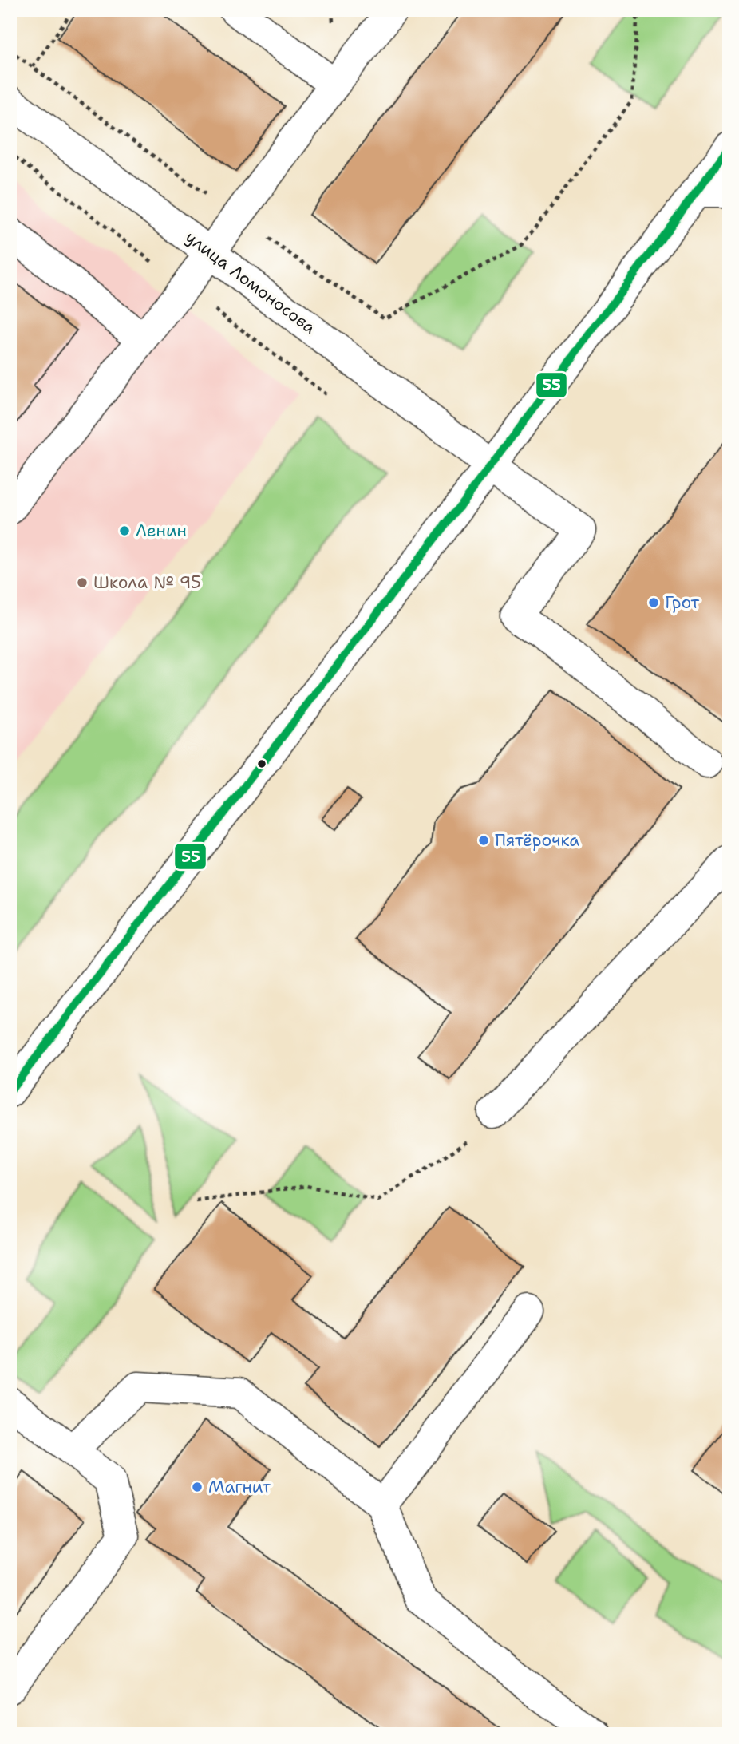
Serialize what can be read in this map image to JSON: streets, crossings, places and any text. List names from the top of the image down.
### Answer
{
  "streets": {
    "main road": ["улица Ломоносова"]
  },
  "places": [
    "Ленин",
    "Школа № 95",
    "Грот",
    "Пятёрочка",
    "Магнит"
  ],
  "lines": ["transit line 55"]
}
